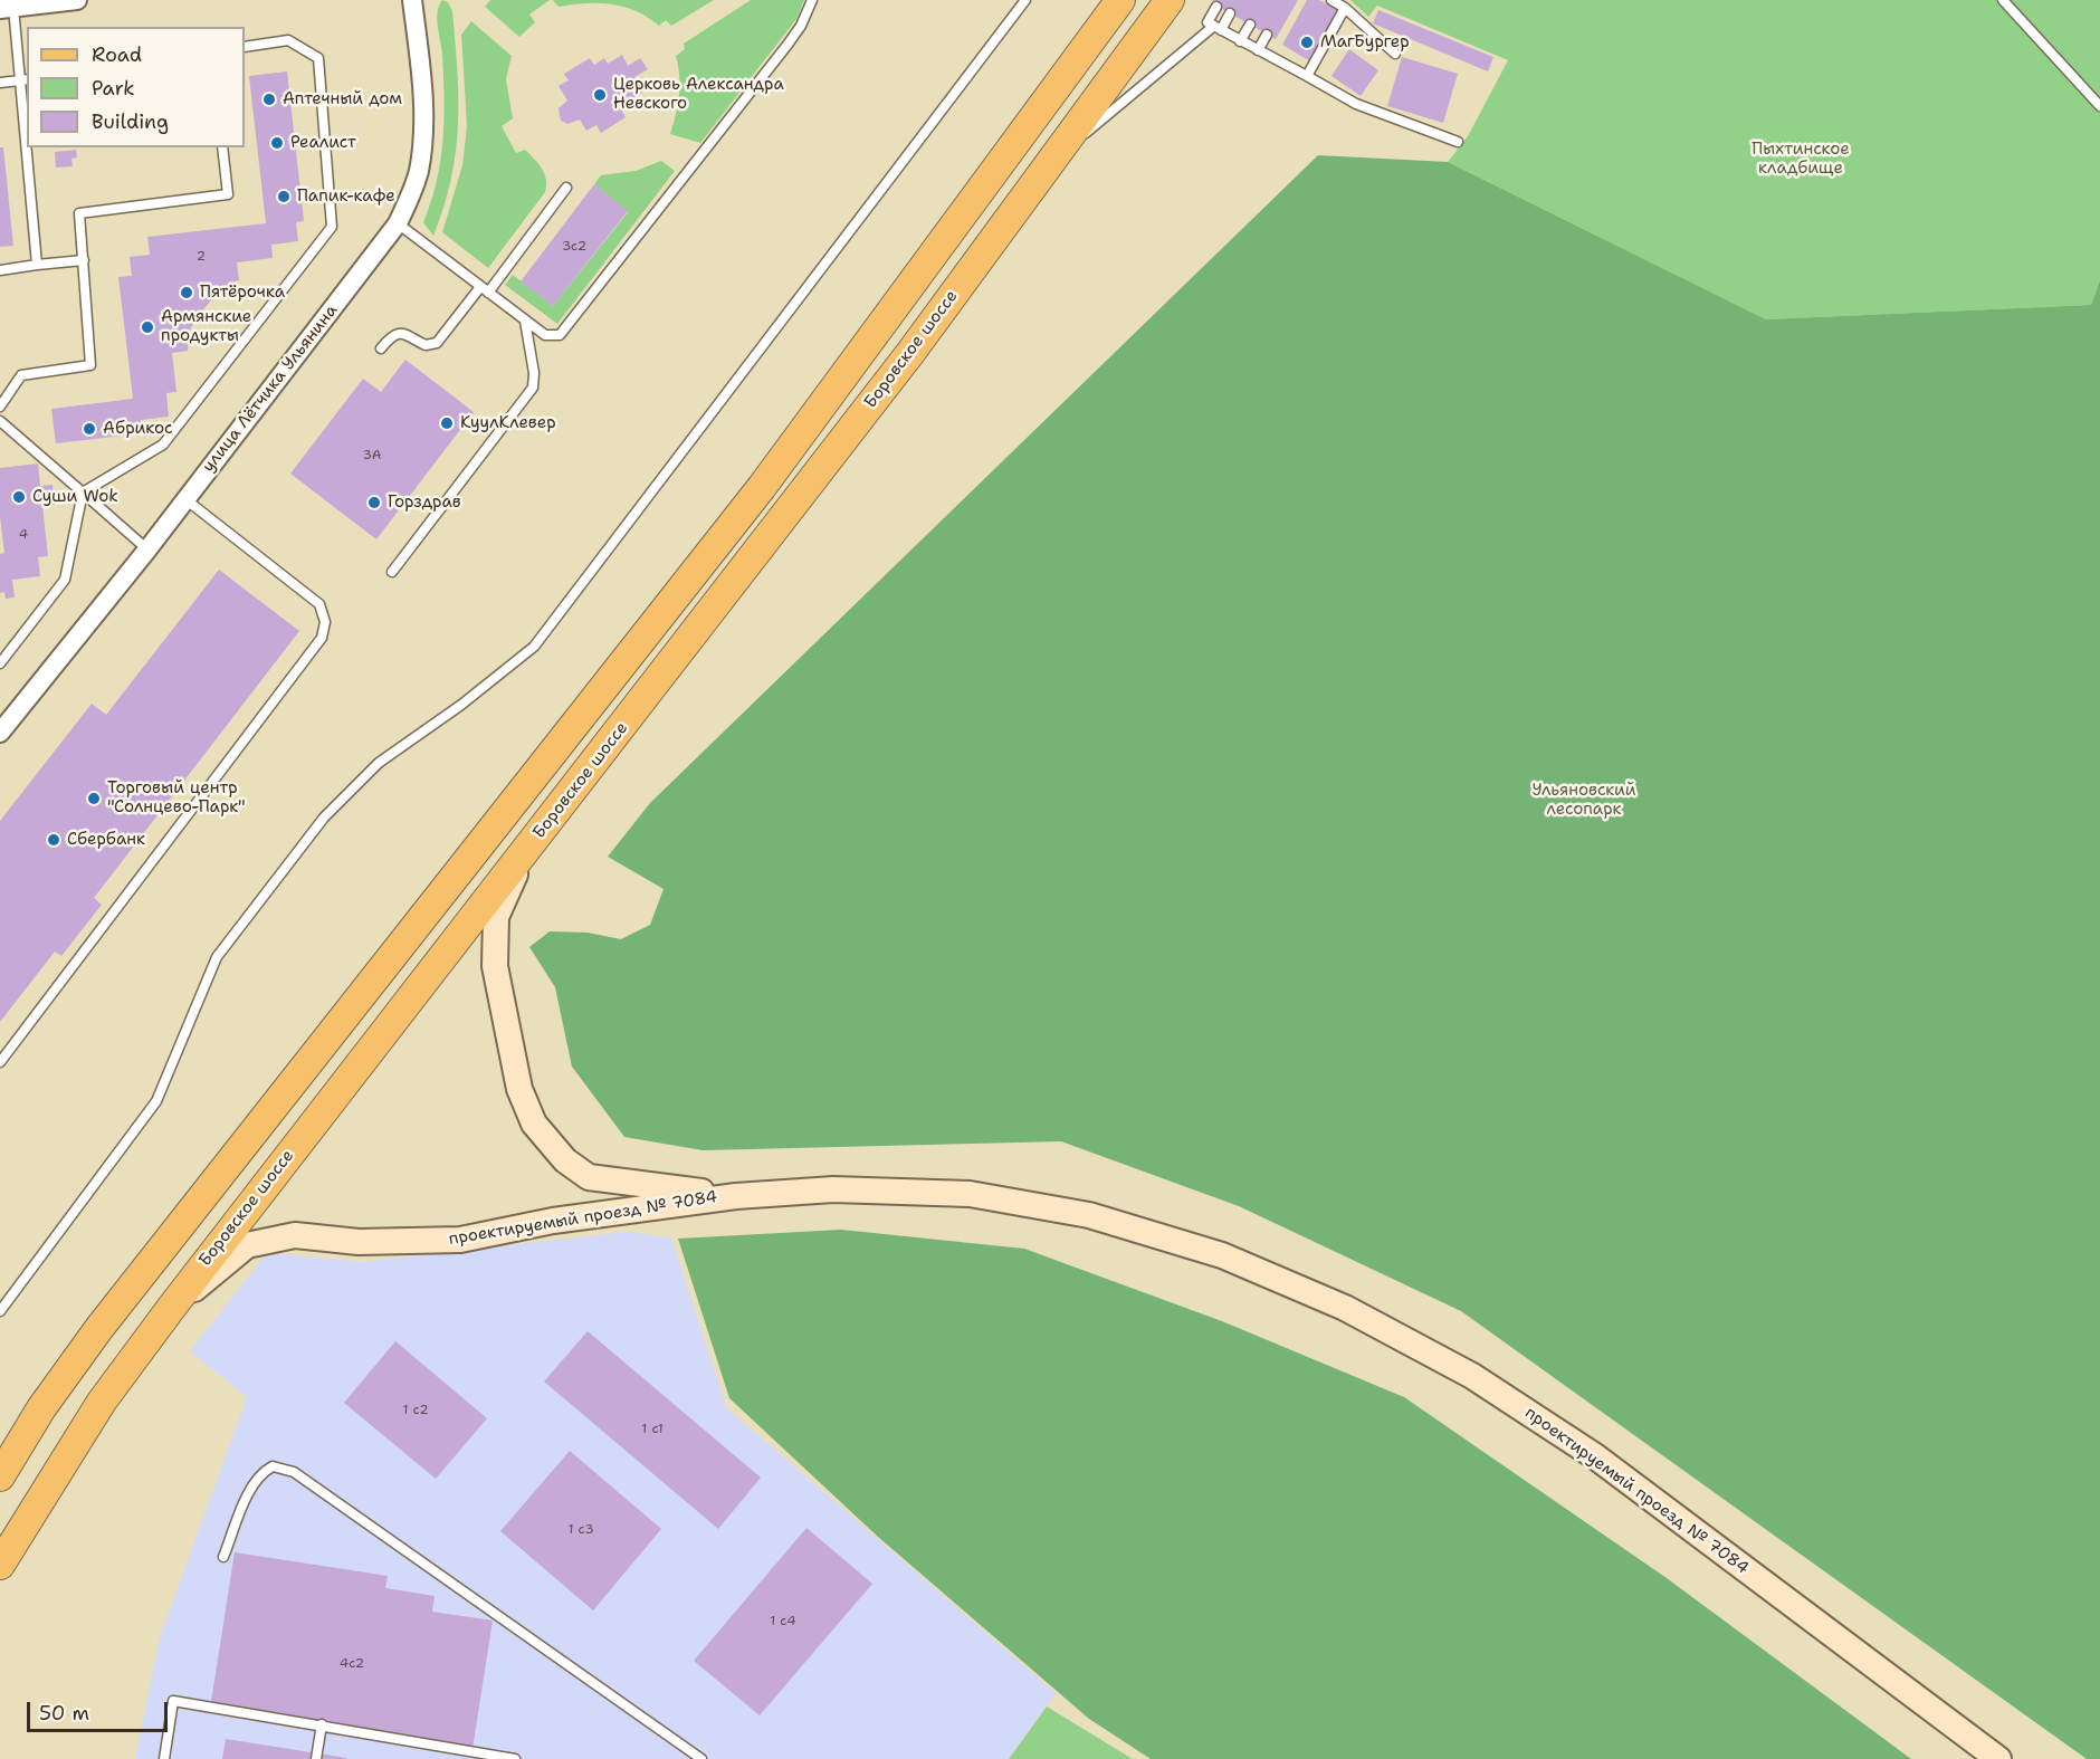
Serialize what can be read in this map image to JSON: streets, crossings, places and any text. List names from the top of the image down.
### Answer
{
  "streets": {
    "main road": ["Боровское шоссе"],
    "street": ["улица Лётчика Ульянина", "проектируемый проезд № 7084"]
  },
  "crossings": [
    ["Боровское шоссе", "проектируемый проезд № 7084"]
  ],
  "parks": ["Пыхтинское кладбище", "Ульяновский лесопарк"],
  "places": [
    "МагБургер",
    "Церковь Александра Невского",
    "Аптечный дом",
    "Реалист",
    "Папик-кафе",
    "Пятёрочка",
    "Армянские продукты",
    "КуулКлевер",
    "Абрикос",
    "Суши Wok",
    "Горздрав",
    "Торговый центр \"Солнцево-Парк\"",
    "Сбербанк"
  ],
  "house_numbers": [
    "3с2",
    "2",
    "3А",
    "4",
    "1 с2",
    "1 с1",
    "1 с3",
    "1 с4",
    "4с2"
  ],
  "legend": ["Road", "Park", "Building"],
  "scale_bar": "50 m"
}
